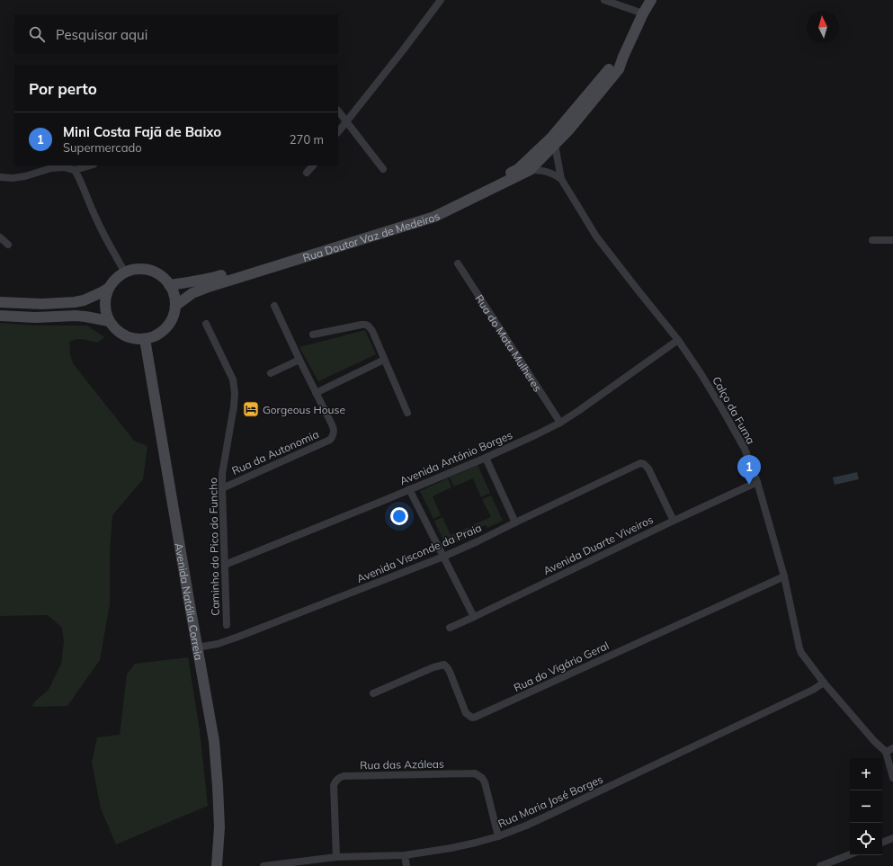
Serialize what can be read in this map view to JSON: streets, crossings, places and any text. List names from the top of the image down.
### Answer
{
  "streets": {
    "street": [
      "Rua Doutor Vaz de Medeiros",
      "Rua do Mata Mulheres",
      "Calço da Furna",
      "Rua da Autonomia",
      "Avenida António Borges",
      "Avenida Duarte Viveiros",
      "Caminho do Pico do Funcho",
      "Avenida Visconde da Praia",
      "Avenida Natália Correia",
      "Rua do Vigário Geral",
      "Rua das Azáleas",
      "Rua Maria José Borges"
    ]
  },
  "crossings": [
    ["Rua Doutor Vaz de Medeiros", "Calço da Furna"],
    ["Rua Doutor Vaz de Medeiros", "Avenida Natália Correia"],
    ["Rua do Mata Mulheres", "Avenida António Borges"],
    ["Calço da Furna", "Avenida António Borges"],
    ["Calço da Furna", "Avenida Duarte Viveiros"],
    ["Calço da Furna", "Rua do Vigário Geral"],
    ["Calço da Furna", "Rua Maria José Borges"],
    ["Rua da Autonomia", "Caminho do Pico do Funcho"],
    ["Avenida António Borges", "Caminho do Pico do Funcho"],
    ["Avenida Duarte Viveiros", "Avenida Visconde da Praia"],
    ["Avenida Visconde da Praia", "Avenida Natália Correia"],
    ["Rua das Azáleas", "Rua Maria José Borges"]
  ],
  "places": {
    "hotel": ["Gorgeous House"]
  },
  "north": "top",
  "page": {
    "search": "Pesquisar aqui",
    "heading": "Por perto",
    "list": [
      {
        "mark": "1",
        "name": "Mini Costa Fajã de Baixo",
        "note": "Supermercado",
        "value": "270 m"
      }
    ],
    "pins": "1",
    "map_buttons": ["+", "−"]
  }
}
